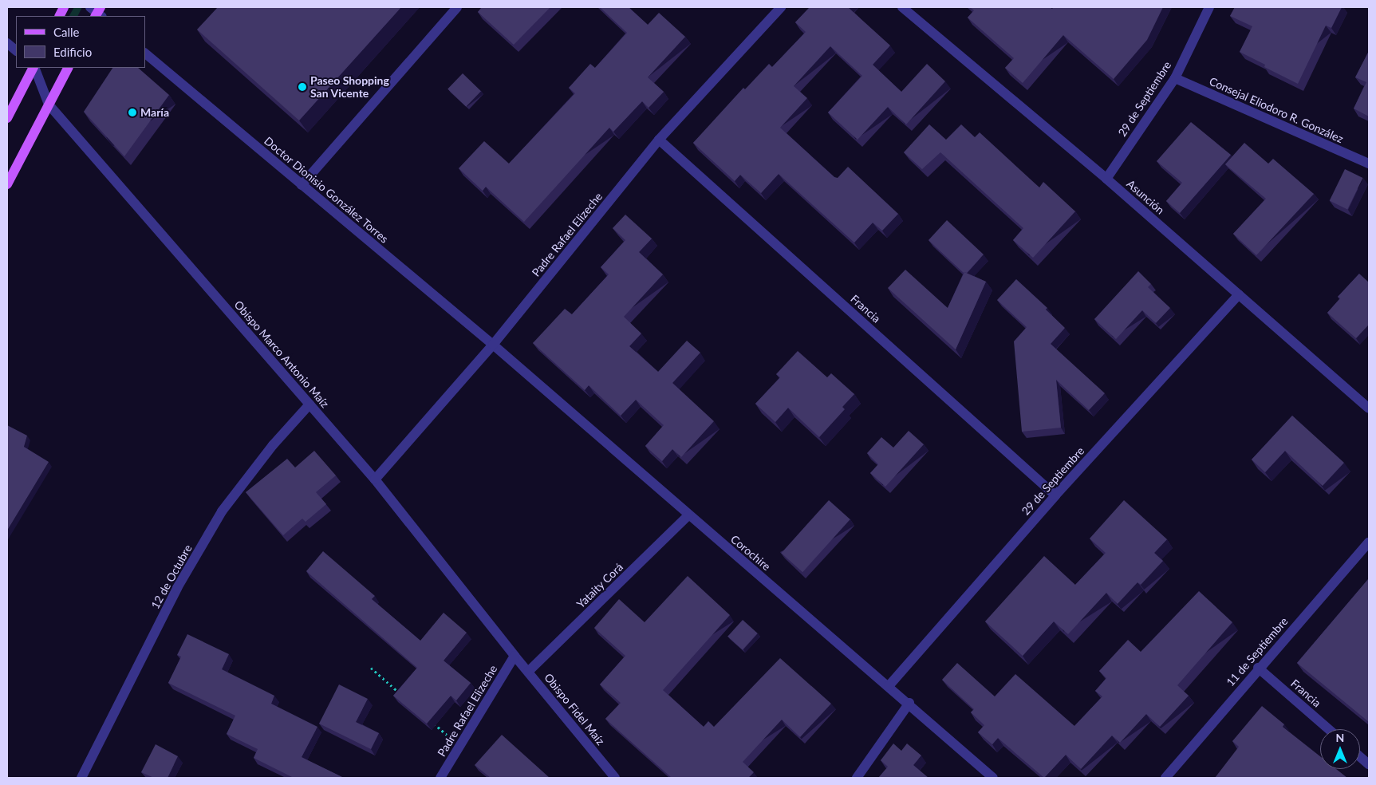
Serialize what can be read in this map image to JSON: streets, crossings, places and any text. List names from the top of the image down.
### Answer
{
  "streets": {
    "street": [
      "29 de Septiembre",
      "Consejal Eliodoro R. González",
      "Doctor Dionisio González Torres",
      "Asunción",
      "Padre Rafael Elizeche",
      "Francia",
      "Obispo Marco Antonio Maíz",
      "Corochire",
      "12 de Octubre",
      "Yataity Corá",
      "11 de Septiembre",
      "Obispo Fidel Maíz"
    ]
  },
  "crossings": [
    ["29 de Septiembre", "Consejal Eliodoro R. González"],
    ["29 de Septiembre", "Asunción"],
    ["29 de Septiembre", "Francia"],
    ["29 de Septiembre", "Corochire"],
    ["Doctor Dionisio González Torres", "Padre Rafael Elizeche"],
    ["Doctor Dionisio González Torres", "Corochire"],
    ["Padre Rafael Elizeche", "Francia"],
    ["Padre Rafael Elizeche", "Obispo Marco Antonio Maíz"],
    ["Padre Rafael Elizeche", "Corochire"],
    ["Padre Rafael Elizeche", "Obispo Fidel Maíz"],
    ["Francia", "11 de Septiembre"],
    ["Obispo Marco Antonio Maíz", "12 de Octubre"],
    ["Obispo Marco Antonio Maíz", "Obispo Fidel Maíz"],
    ["Corochire", "Yataity Corá"],
    ["Yataity Corá", "Obispo Fidel Maíz"]
  ],
  "places": ["Paseo Shopping San Vicente", "María"],
  "legend": ["Calle", "Edificio"],
  "north": "top"
}
